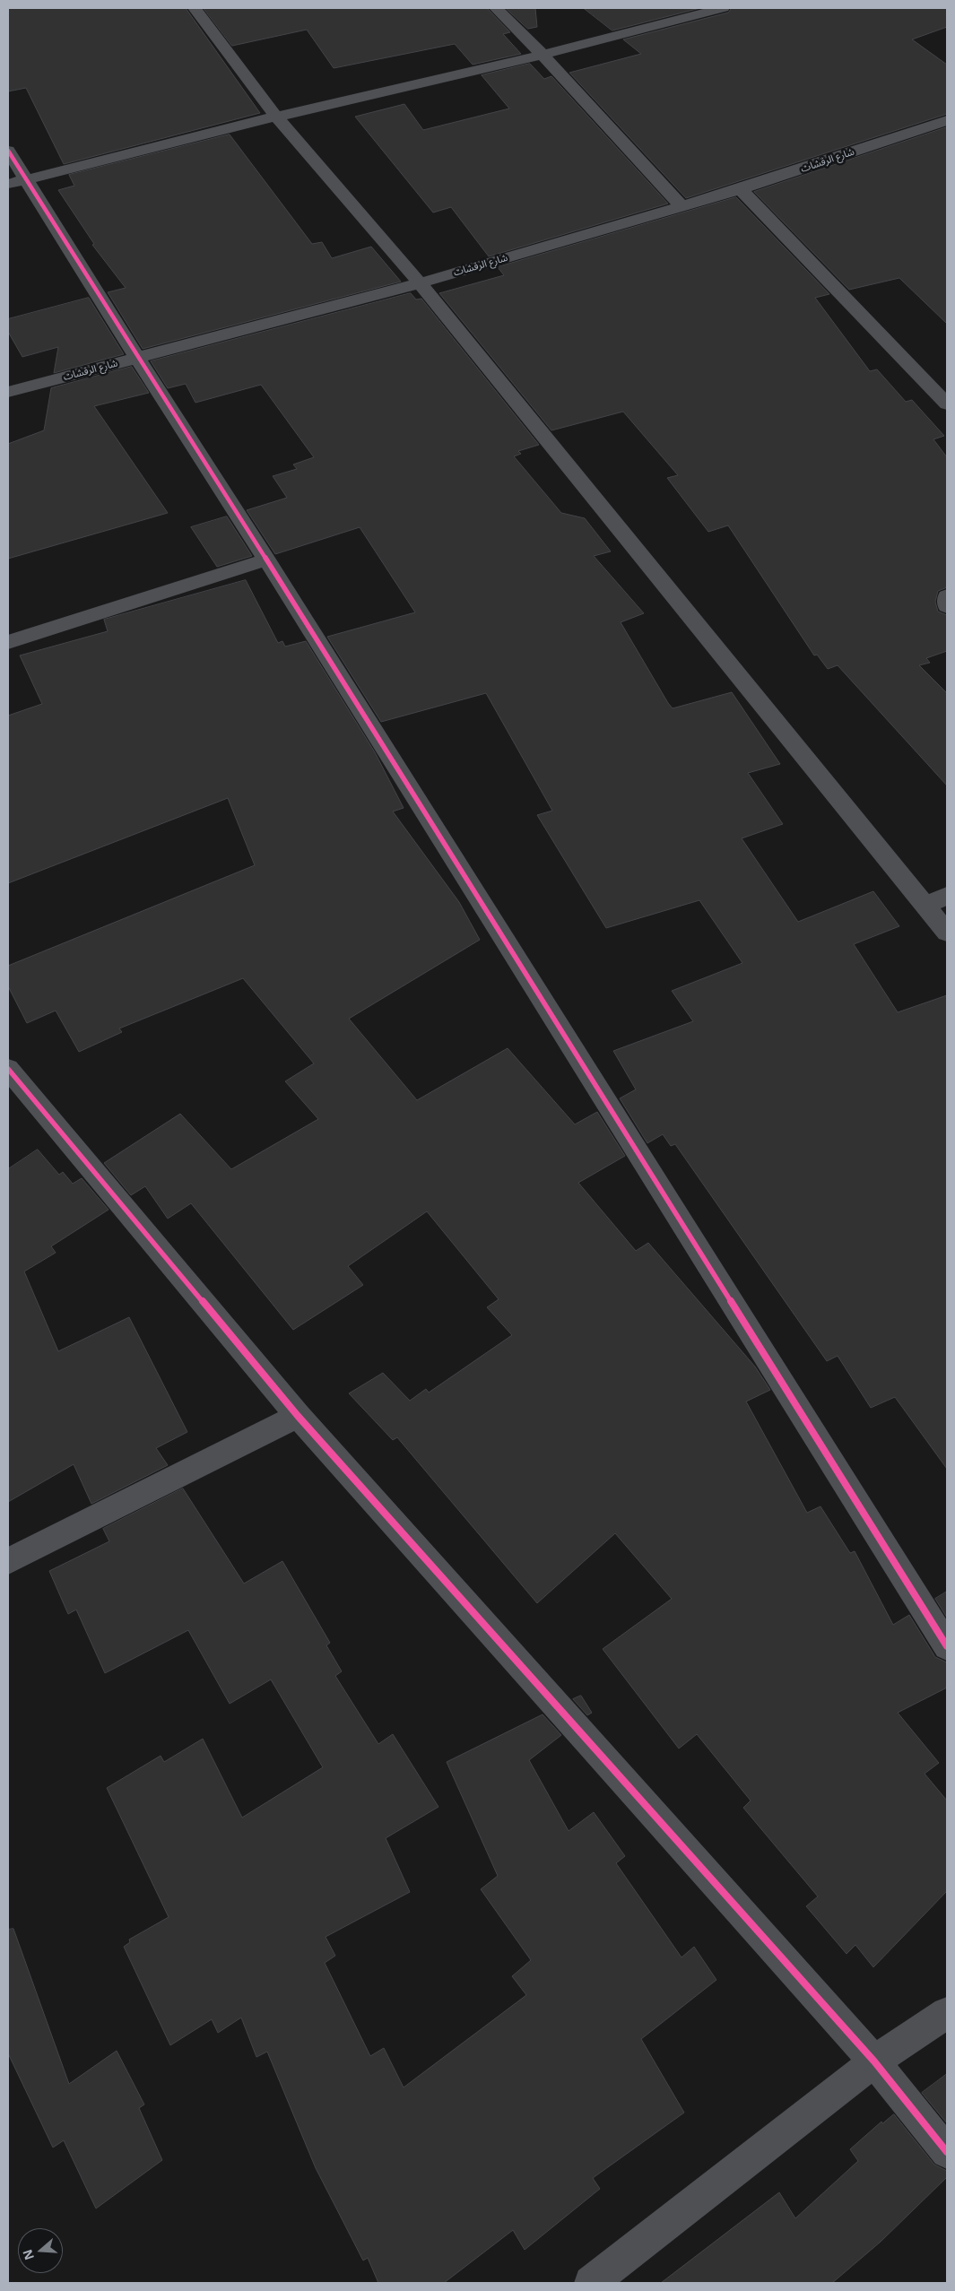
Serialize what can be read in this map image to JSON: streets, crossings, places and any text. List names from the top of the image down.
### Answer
{
  "streets": {
    "street": ["شارع الرقشات"]
  },
  "north": "left"
}
